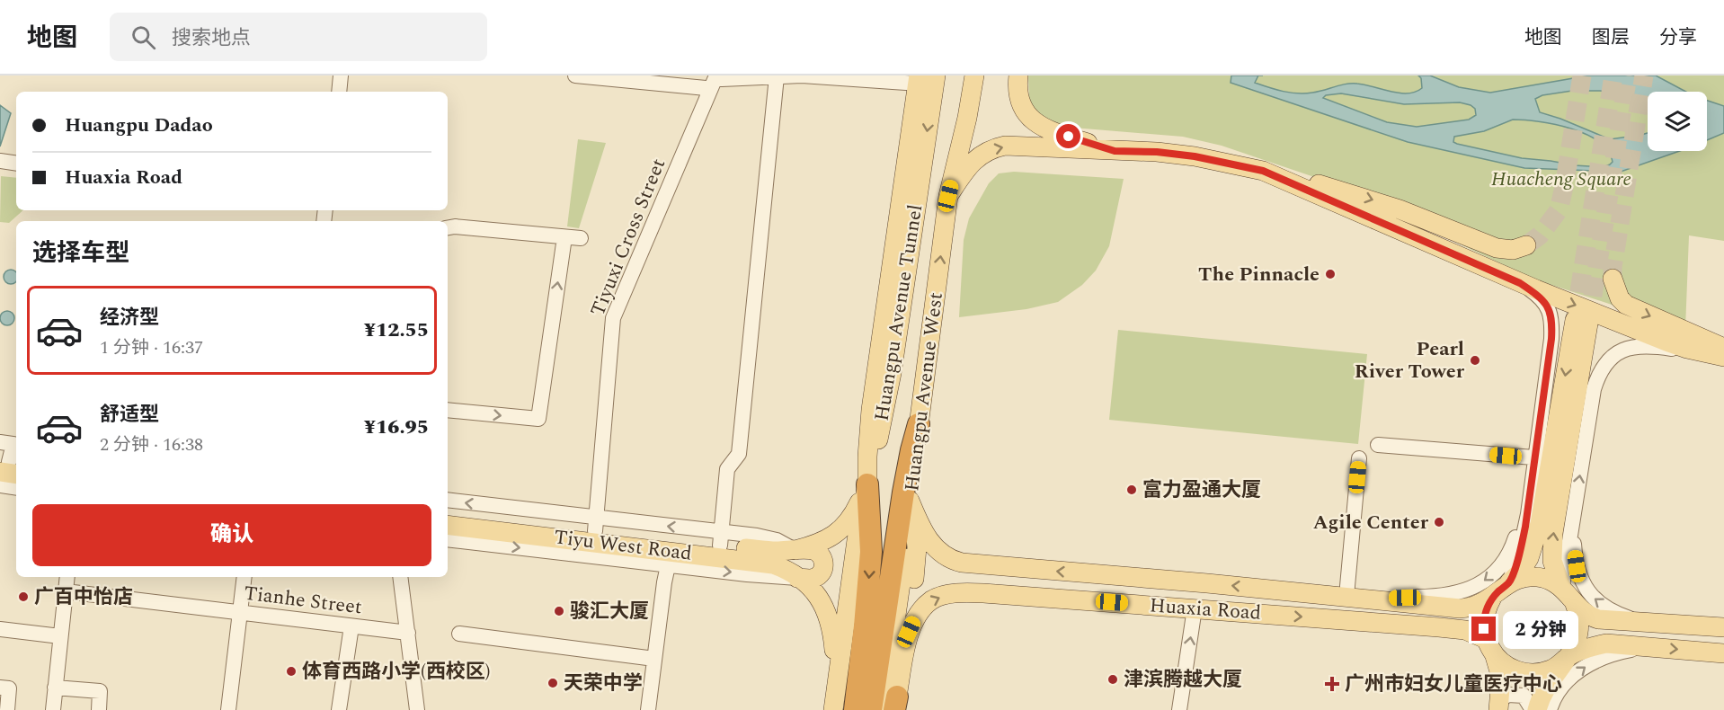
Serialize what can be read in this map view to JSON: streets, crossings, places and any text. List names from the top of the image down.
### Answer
{
  "streets": {
    "main road": [
      "Huangpu Avenue Tunnel",
      "Huangpu Avenue West",
      "Tiyu West Road",
      "Huaxia Road"
    ],
    "street": ["Tiyuxi Cross Street", "Tianhe Street"]
  },
  "crossings": [
    ["Tiyuxi Cross Street", "Tiyu West Road"],
    ["Huangpu Avenue Tunnel", "Huangpu Avenue West"],
    ["Huangpu Avenue West", "Huaxia Road"]
  ],
  "parks": ["Huacheng Square"],
  "places": {
    "other": [
      "The Pinnacle",
      "Pearl River Tower",
      "富力盈通大厦",
      "Agile Center",
      "广百中怡店",
      "骏汇大厦",
      "体育西路小学(西校区)",
      "津滨腾越大厦",
      "天荣中学"
    ],
    "health": ["广州市妇女儿童医疗中心"]
  },
  "page": {
    "header": "地图",
    "search": "搜索地点",
    "nav": ["地图", "图层", "分享"],
    "banner": ["Huangpu Dadao", "Huaxia Road"],
    "heading": "选择车型",
    "list": [
      {
        "name": "经济型",
        "note": "1 分钟 · 16:37",
        "value": "¥12.55"
      },
      {
        "name": "舒适型",
        "note": "2 分钟 · 16:38",
        "value": "¥16.95"
      }
    ],
    "buttons": "确认",
    "bubble": "2 分钟"
  }
}
